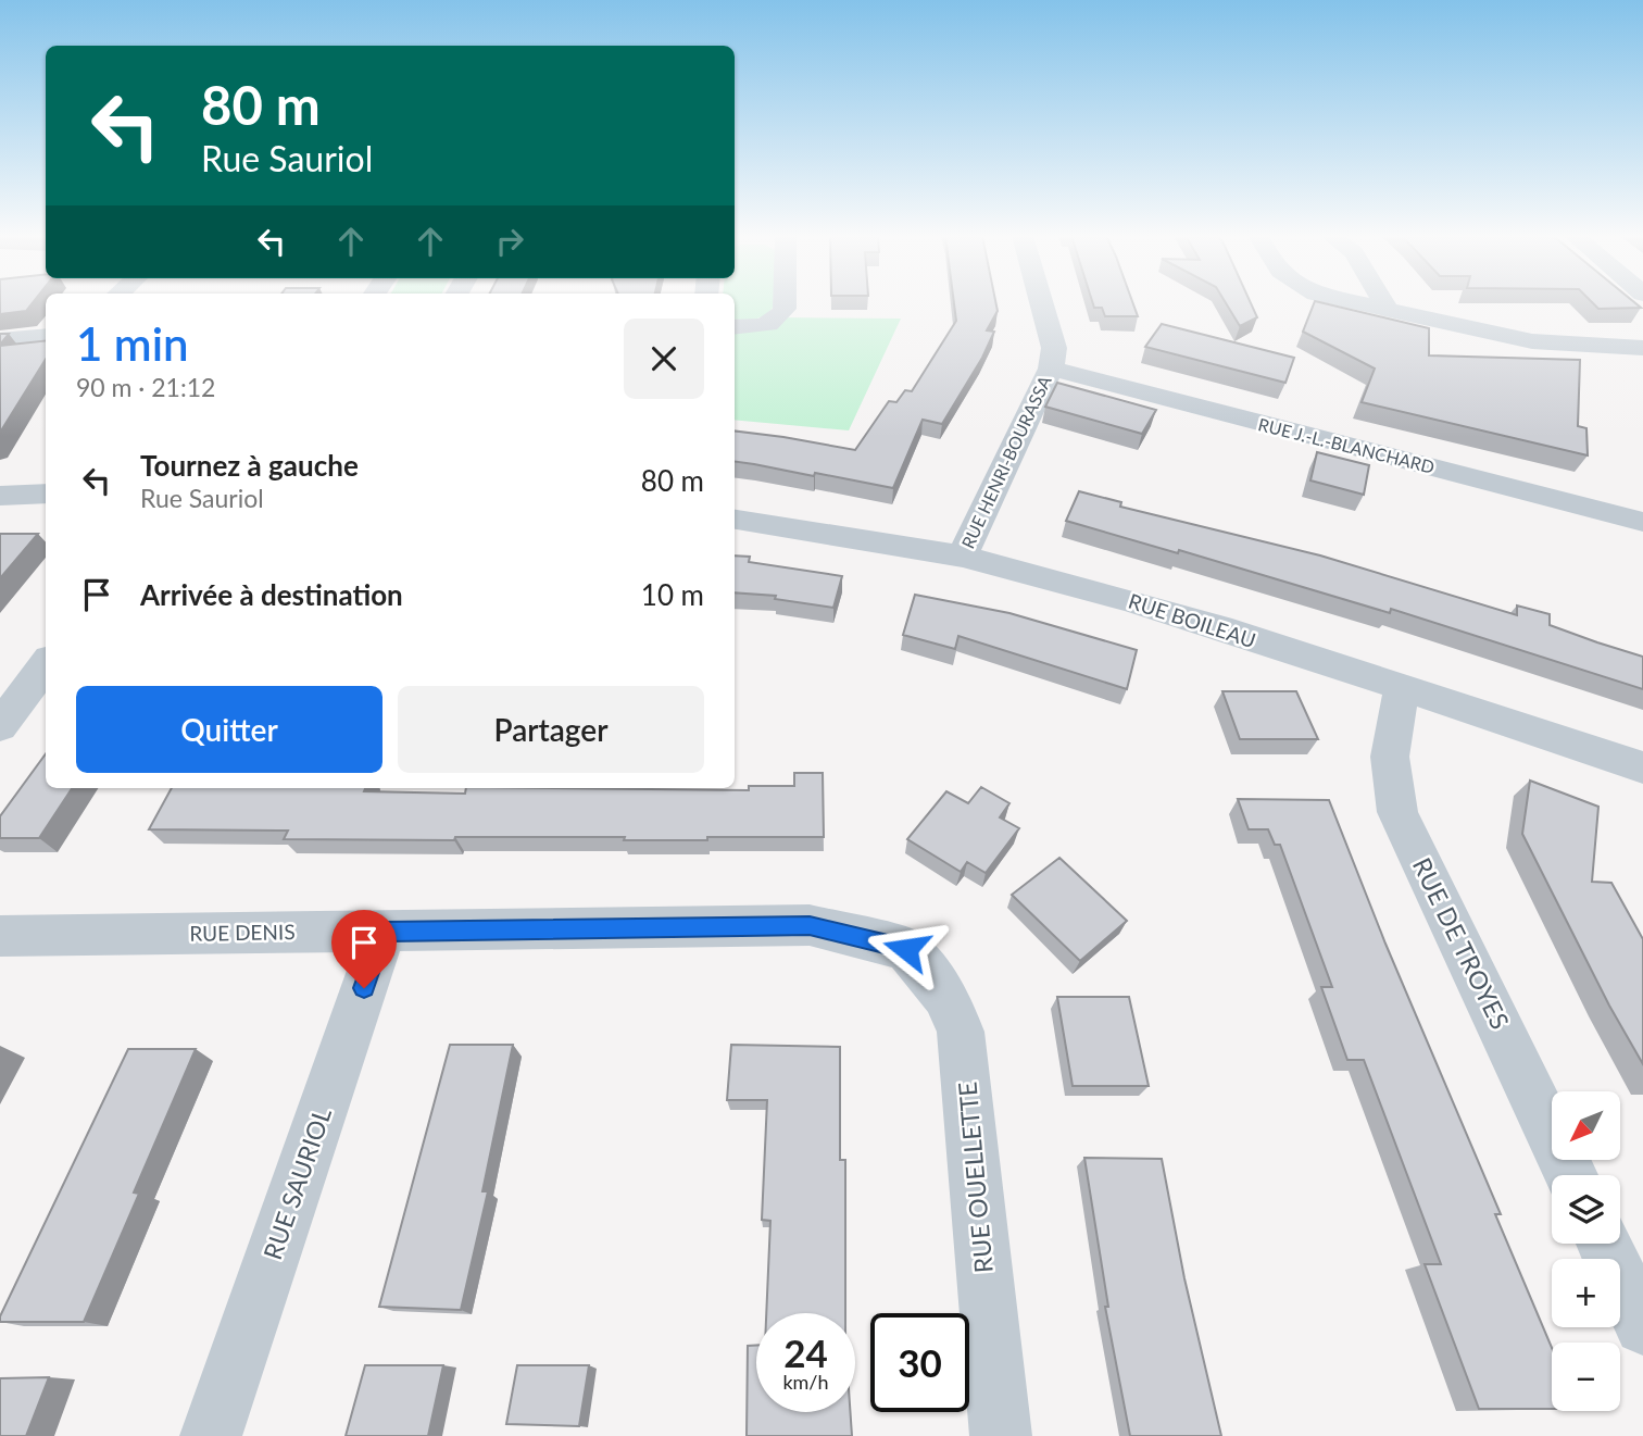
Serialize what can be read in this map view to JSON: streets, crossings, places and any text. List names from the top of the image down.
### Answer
{
  "streets": {
    "street": [
      "RUE J.-L.-BLANCHARD",
      "RUE HENRI-BOURASSA",
      "RUE BOILEAU",
      "RUE DENIS",
      "RUE DE TROYES",
      "RUE OUELLETTE",
      "RUE SAURIOL"
    ]
  },
  "crossings": [
    ["RUE J.-L.-BLANCHARD", "RUE HENRI-BOURASSA"],
    ["RUE HENRI-BOURASSA", "RUE BOILEAU"],
    ["RUE BOILEAU", "RUE DE TROYES"],
    ["RUE DENIS", "RUE OUELLETTE"],
    ["RUE DENIS", "RUE SAURIOL"]
  ],
  "north": "bottom left",
  "page": {
    "turn": ["80 m", "Rue Sauriol"],
    "heading": ["1 min", "90 m · 21:12"],
    "list": [
      {
        "name": "Tournez à gauche",
        "note": "Rue Sauriol",
        "value": "80 m"
      },
      {
        "name": "Arrivée à destination",
        "value": "10 m"
      }
    ],
    "buttons": ["Quitter", "Partager"],
    "map_buttons": ["+", "−"],
    "speed": "24 km/h",
    "limit": "30"
  }
}
